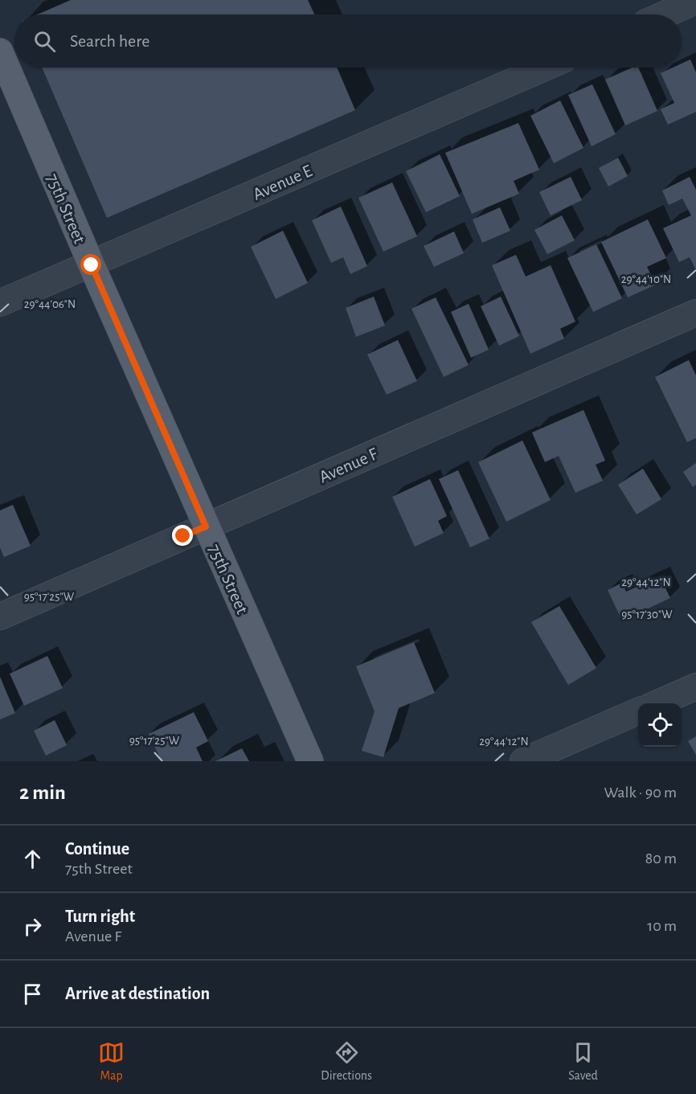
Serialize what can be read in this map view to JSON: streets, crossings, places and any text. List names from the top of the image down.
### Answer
{
  "streets": {
    "main road": ["75th Street"],
    "street": ["Avenue E", "Avenue F"]
  },
  "crossings": [
    ["Avenue E", "75th Street"],
    ["75th Street", "Avenue F"]
  ],
  "page": {
    "search": "Search here",
    "heading": ["2 min", "Walk · 90 m"],
    "list": [
      ["Continue", "75th Street", "80 m"],
      ["Turn right", "Avenue F", "10 m"],
      "Arrive at destination"
    ],
    "nav": ["Map", "Directions", "Saved"]
  },
  "coordinates": [
    "29°44'10\"N",
    "29°44'06\"N",
    "29°44'12\"N",
    "95°17'25\"W",
    "95°17'30\"W"
  ]
}
